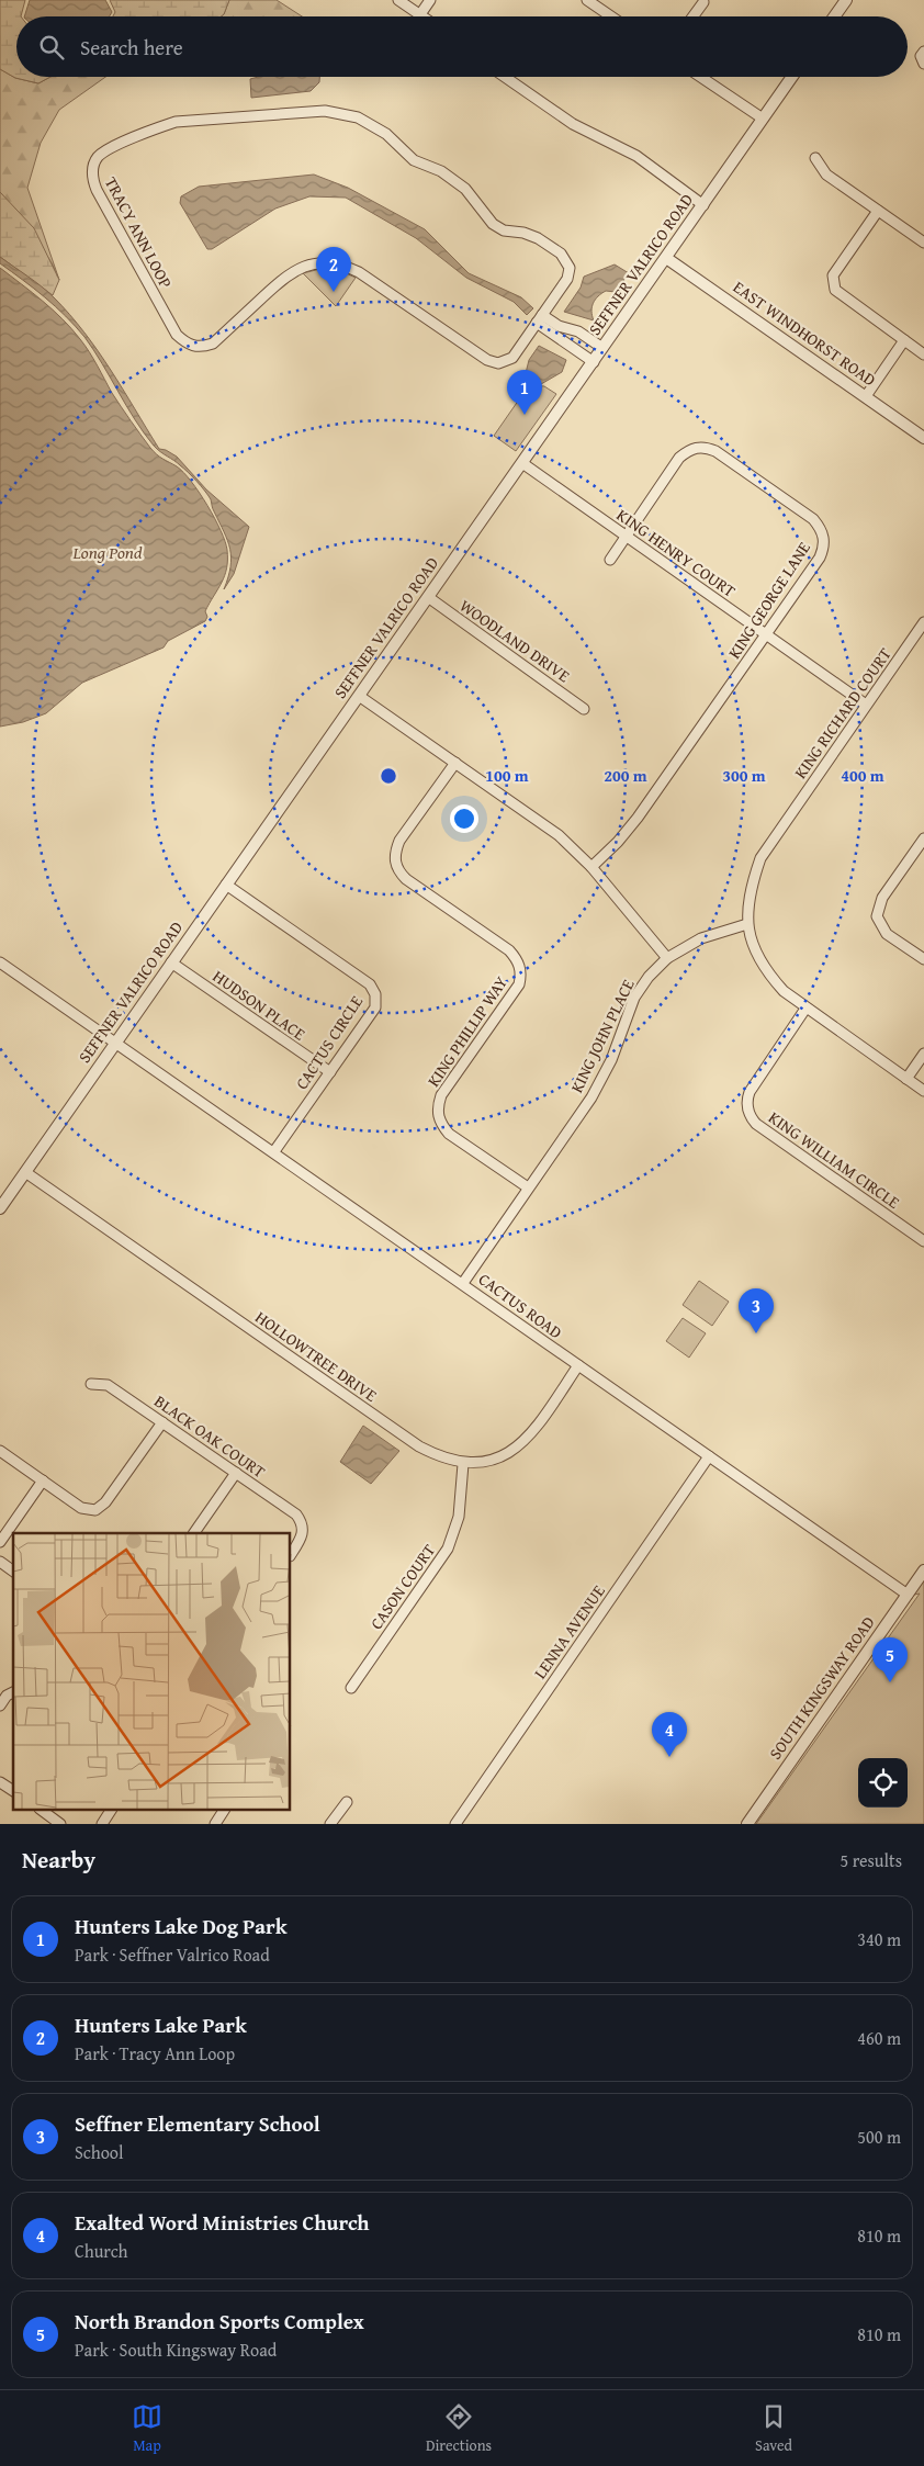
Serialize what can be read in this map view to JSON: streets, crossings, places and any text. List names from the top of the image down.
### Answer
{
  "streets": {
    "street": [
      "TRACY ANN LOOP",
      "SEFFNER VALRICO ROAD",
      "EAST WINDHORST ROAD",
      "KING HENRY COURT",
      "KING GEORGE LANE",
      "WOODLAND DRIVE",
      "KING RICHARD COURT",
      "HUDSON PLACE",
      "KING PHILLIP WAY",
      "KING JOHN PLACE",
      "CACTUS CIRCLE",
      "KING WILLIAM CIRCLE",
      "CACTUS ROAD",
      "HOLLOWTREE DRIVE",
      "BLACK OAK COURT",
      "CASON COURT",
      "LENNA AVENUE",
      "SOUTH KINGSWAY ROAD"
    ]
  },
  "crossings": [
    ["SEFFNER VALRICO ROAD", "EAST WINDHORST ROAD"],
    ["SEFFNER VALRICO ROAD", "KING HENRY COURT"],
    ["SEFFNER VALRICO ROAD", "WOODLAND DRIVE"],
    ["SEFFNER VALRICO ROAD", "HUDSON PLACE"],
    ["SEFFNER VALRICO ROAD", "CACTUS CIRCLE"],
    ["SEFFNER VALRICO ROAD", "CACTUS ROAD"],
    ["SEFFNER VALRICO ROAD", "HOLLOWTREE DRIVE"],
    ["KING HENRY COURT", "KING GEORGE LANE"],
    ["KING HENRY COURT", "KING RICHARD COURT"],
    ["KING RICHARD COURT", "KING JOHN PLACE"],
    ["KING RICHARD COURT", "KING WILLIAM CIRCLE"],
    ["HUDSON PLACE", "CACTUS CIRCLE"],
    ["KING PHILLIP WAY", "KING JOHN PLACE"],
    ["KING JOHN PLACE", "CACTUS ROAD"],
    ["CACTUS CIRCLE", "CACTUS ROAD"],
    ["CACTUS ROAD", "HOLLOWTREE DRIVE"],
    ["CACTUS ROAD", "LENNA AVENUE"],
    ["CACTUS ROAD", "SOUTH KINGSWAY ROAD"],
    ["HOLLOWTREE DRIVE", "CASON COURT"]
  ],
  "water": ["Long Pond"],
  "page": {
    "search": "Search here",
    "pins": [
      "2",
      "1",
      "3",
      "5",
      "4"
    ],
    "heading": ["Nearby", "5 results"],
    "list": [
      {
        "mark": "1",
        "name": "Hunters Lake Dog Park",
        "note": "Park · Seffner Valrico Road",
        "value": "340 m"
      },
      {
        "mark": "2",
        "name": "Hunters Lake Park",
        "note": "Park · Tracy Ann Loop",
        "value": "460 m"
      },
      {
        "mark": "3",
        "name": "Seffner Elementary School",
        "note": "School",
        "value": "500 m"
      },
      {
        "mark": "4",
        "name": "Exalted Word Ministries Church",
        "note": "Church",
        "value": "810 m"
      },
      {
        "mark": "5",
        "name": "North Brandon Sports Complex",
        "note": "Park · South Kingsway Road",
        "value": "810 m"
      }
    ],
    "nav": ["Map", "Directions", "Saved"]
  },
  "rings": [
    "100 m",
    "200 m",
    "300 m",
    "400 m"
  ]
}
